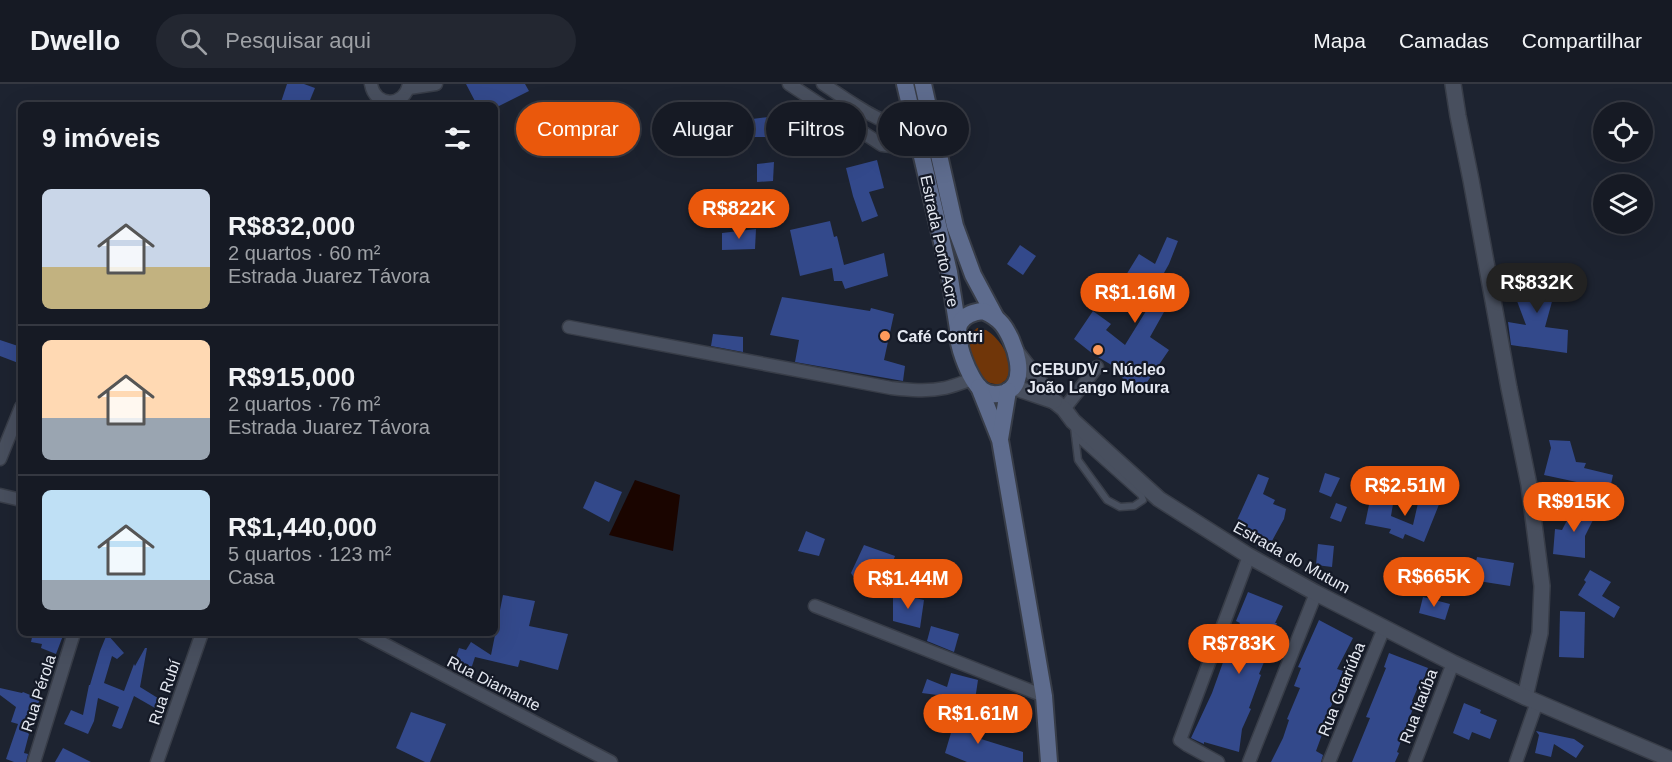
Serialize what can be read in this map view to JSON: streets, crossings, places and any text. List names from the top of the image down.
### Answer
{
  "streets": {
    "main road": ["Estrada Porto Acre"],
    "street": [
      "Estrada do Mutum",
      "Rua Diamante",
      "Rua Guariúba",
      "Rua Rubí",
      "Rua Pérola",
      "Rua Itaúba"
    ]
  },
  "crossings": [
    ["Estrada Porto Acre", "Estrada do Mutum"],
    ["Estrada do Mutum", "Rua Guariúba"],
    ["Estrada do Mutum", "Rua Itaúba"]
  ],
  "places": ["Café Contri", "CEBUDV - Núcleo João Lango Moura"],
  "page": {
    "header": "Dwello",
    "search": "Pesquisar aqui",
    "nav": ["Mapa", "Camadas", "Compartilhar"],
    "chip": [
      "Comprar",
      "Alugar",
      "Filtros",
      "Novo"
    ],
    "heading": "9 imóveis",
    "list": [
      {
        "name": "R$832,000",
        "note": "2 quartos · 60 m² · Estrada Juarez Távora"
      },
      {
        "name": "R$915,000",
        "note": "2 quartos · 76 m² · Estrada Juarez Távora"
      },
      {
        "name": "R$1,440,000",
        "note": "5 quartos · 123 m² · Casa"
      }
    ],
    "price": [
      "R$822K",
      "R$832K",
      "R$1.16M",
      "R$2.51M",
      "R$915K",
      "R$665K",
      "R$1.44M",
      "R$783K",
      "R$1.61M"
    ]
  }
}
